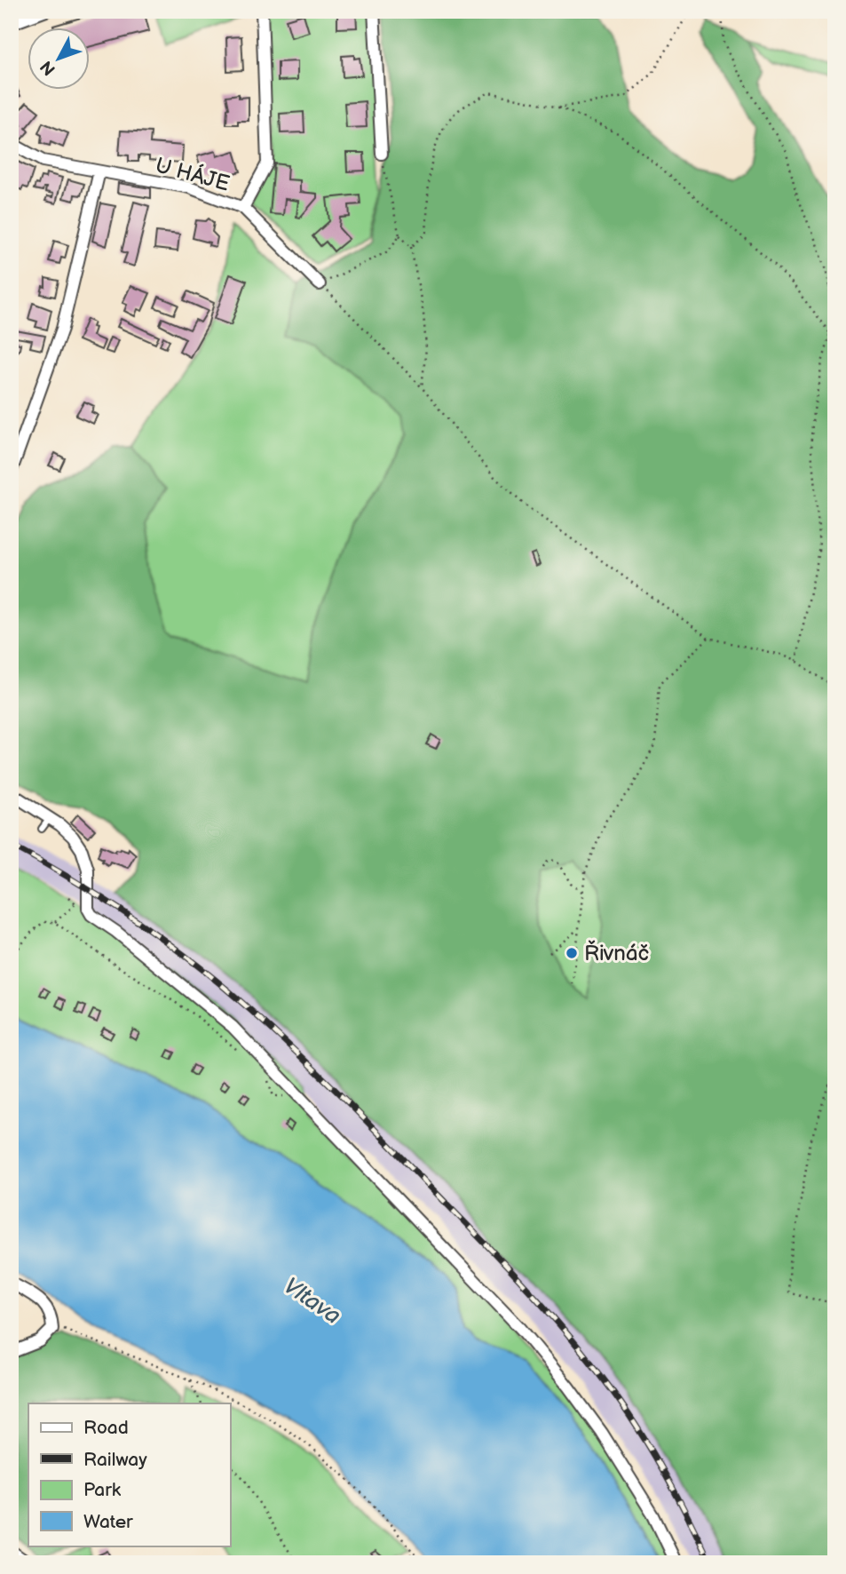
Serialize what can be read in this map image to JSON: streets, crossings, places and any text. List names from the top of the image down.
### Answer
{
  "streets": {
    "street": ["U HÁJE"]
  },
  "water": ["Vltava"],
  "places": ["Řivnáč"],
  "legend": [
    "Road",
    "Railway",
    "Park",
    "Water"
  ],
  "north": "bottom left"
}
